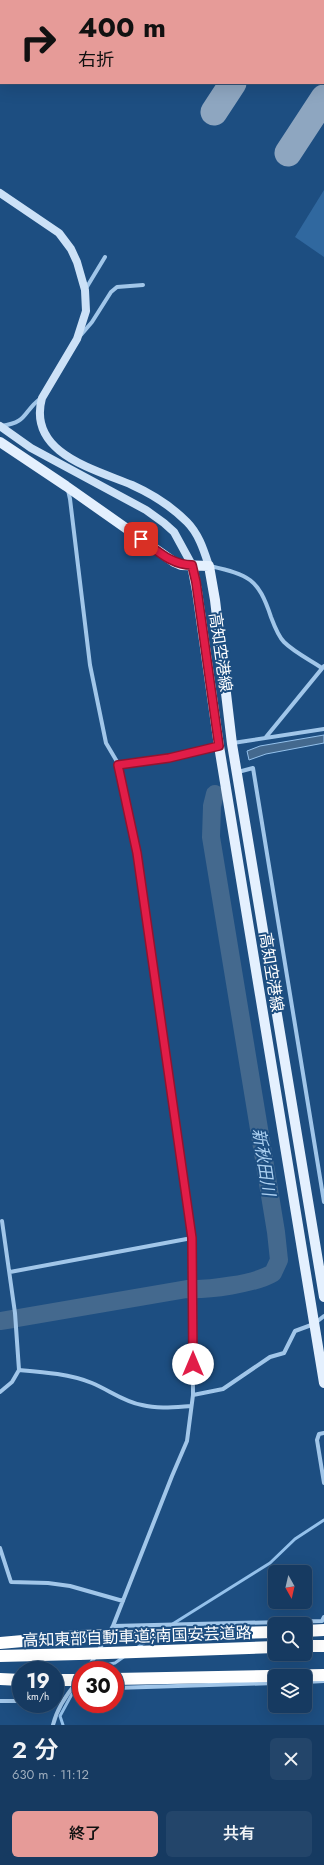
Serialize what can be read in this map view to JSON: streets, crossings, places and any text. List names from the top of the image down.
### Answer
{
  "streets": {
    "highway": ["高知東部自動車道;南国安芸道路"],
    "main road": ["高知空港線"]
  },
  "water": ["新秋田川"],
  "north": "bottom",
  "page": {
    "turn": ["400 m", "右折"],
    "speed": "19 km/h",
    "limit": "30",
    "heading": ["2 分", "630 m · 11:12"],
    "buttons": ["終了", "共有"]
  }
}
